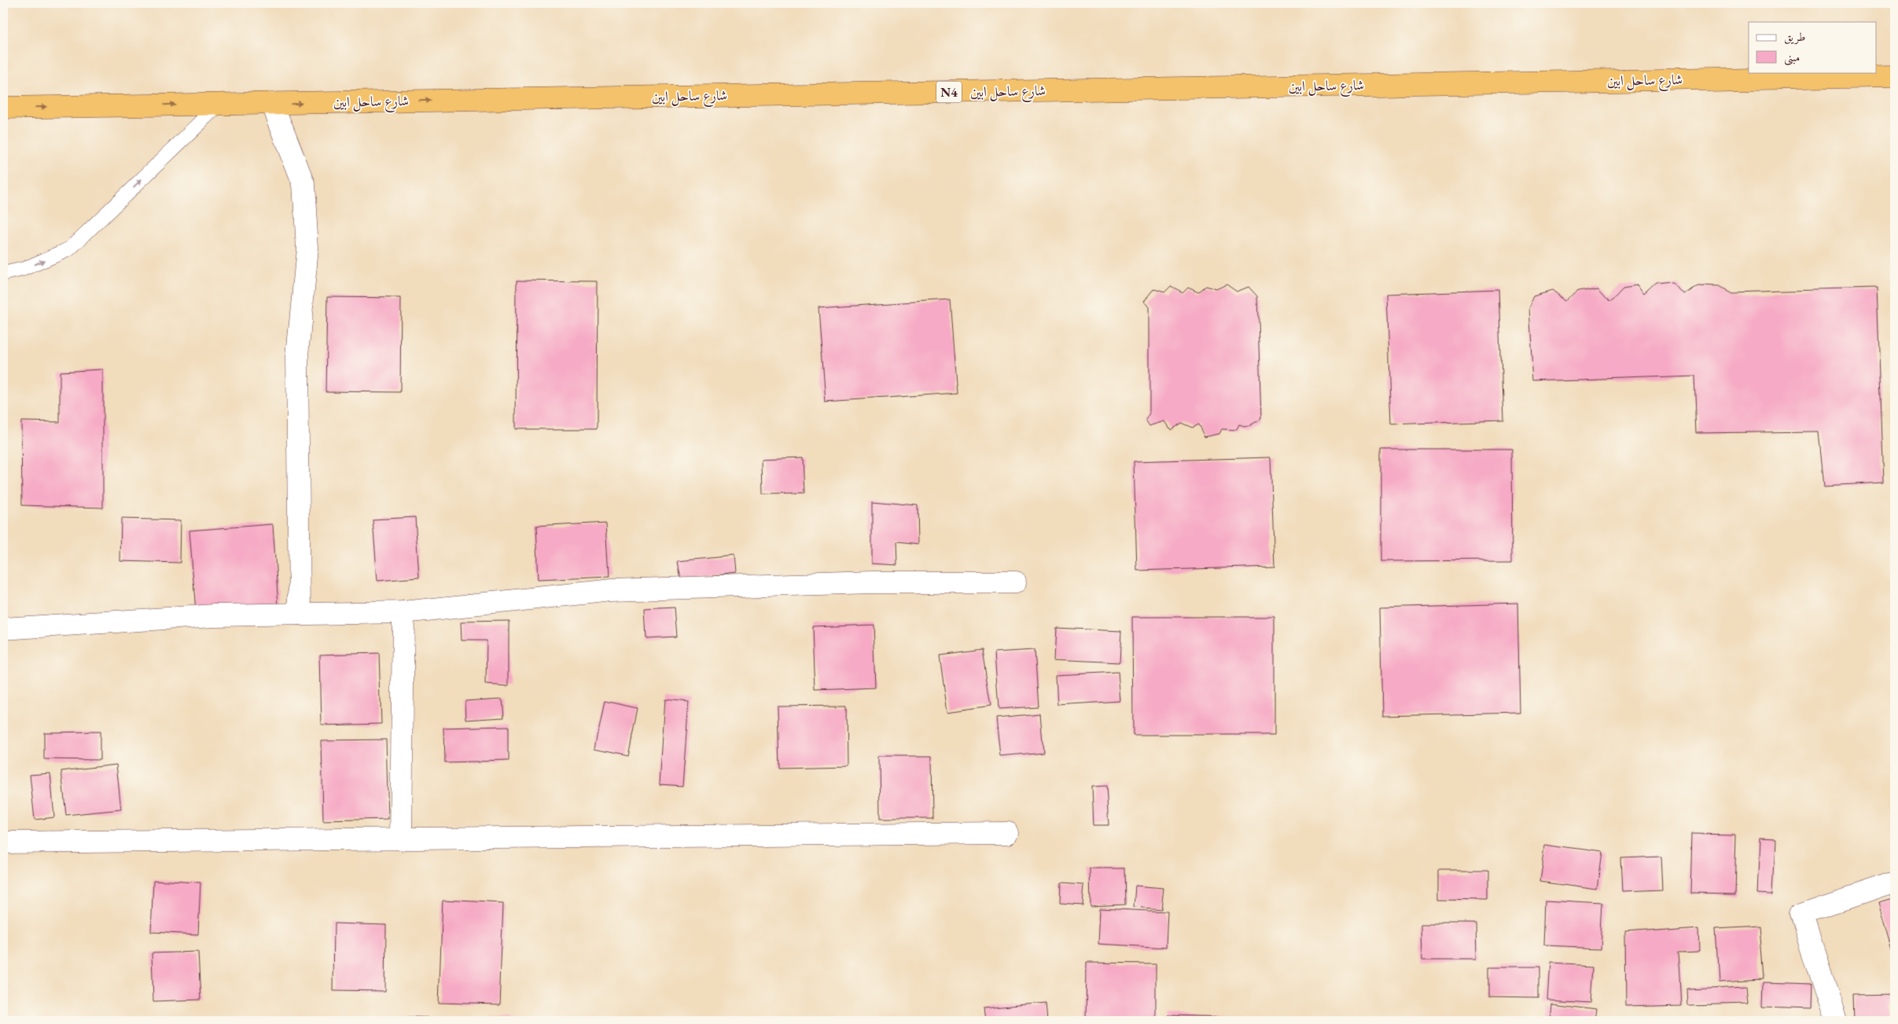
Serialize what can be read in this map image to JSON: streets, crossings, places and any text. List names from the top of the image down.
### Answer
{
  "streets": {
    "highway": ["شارع ساحل ابين", "N4"]
  },
  "one_way": ["شارع ساحل ابين"],
  "legend": ["طريق", "مبنى"]
}
